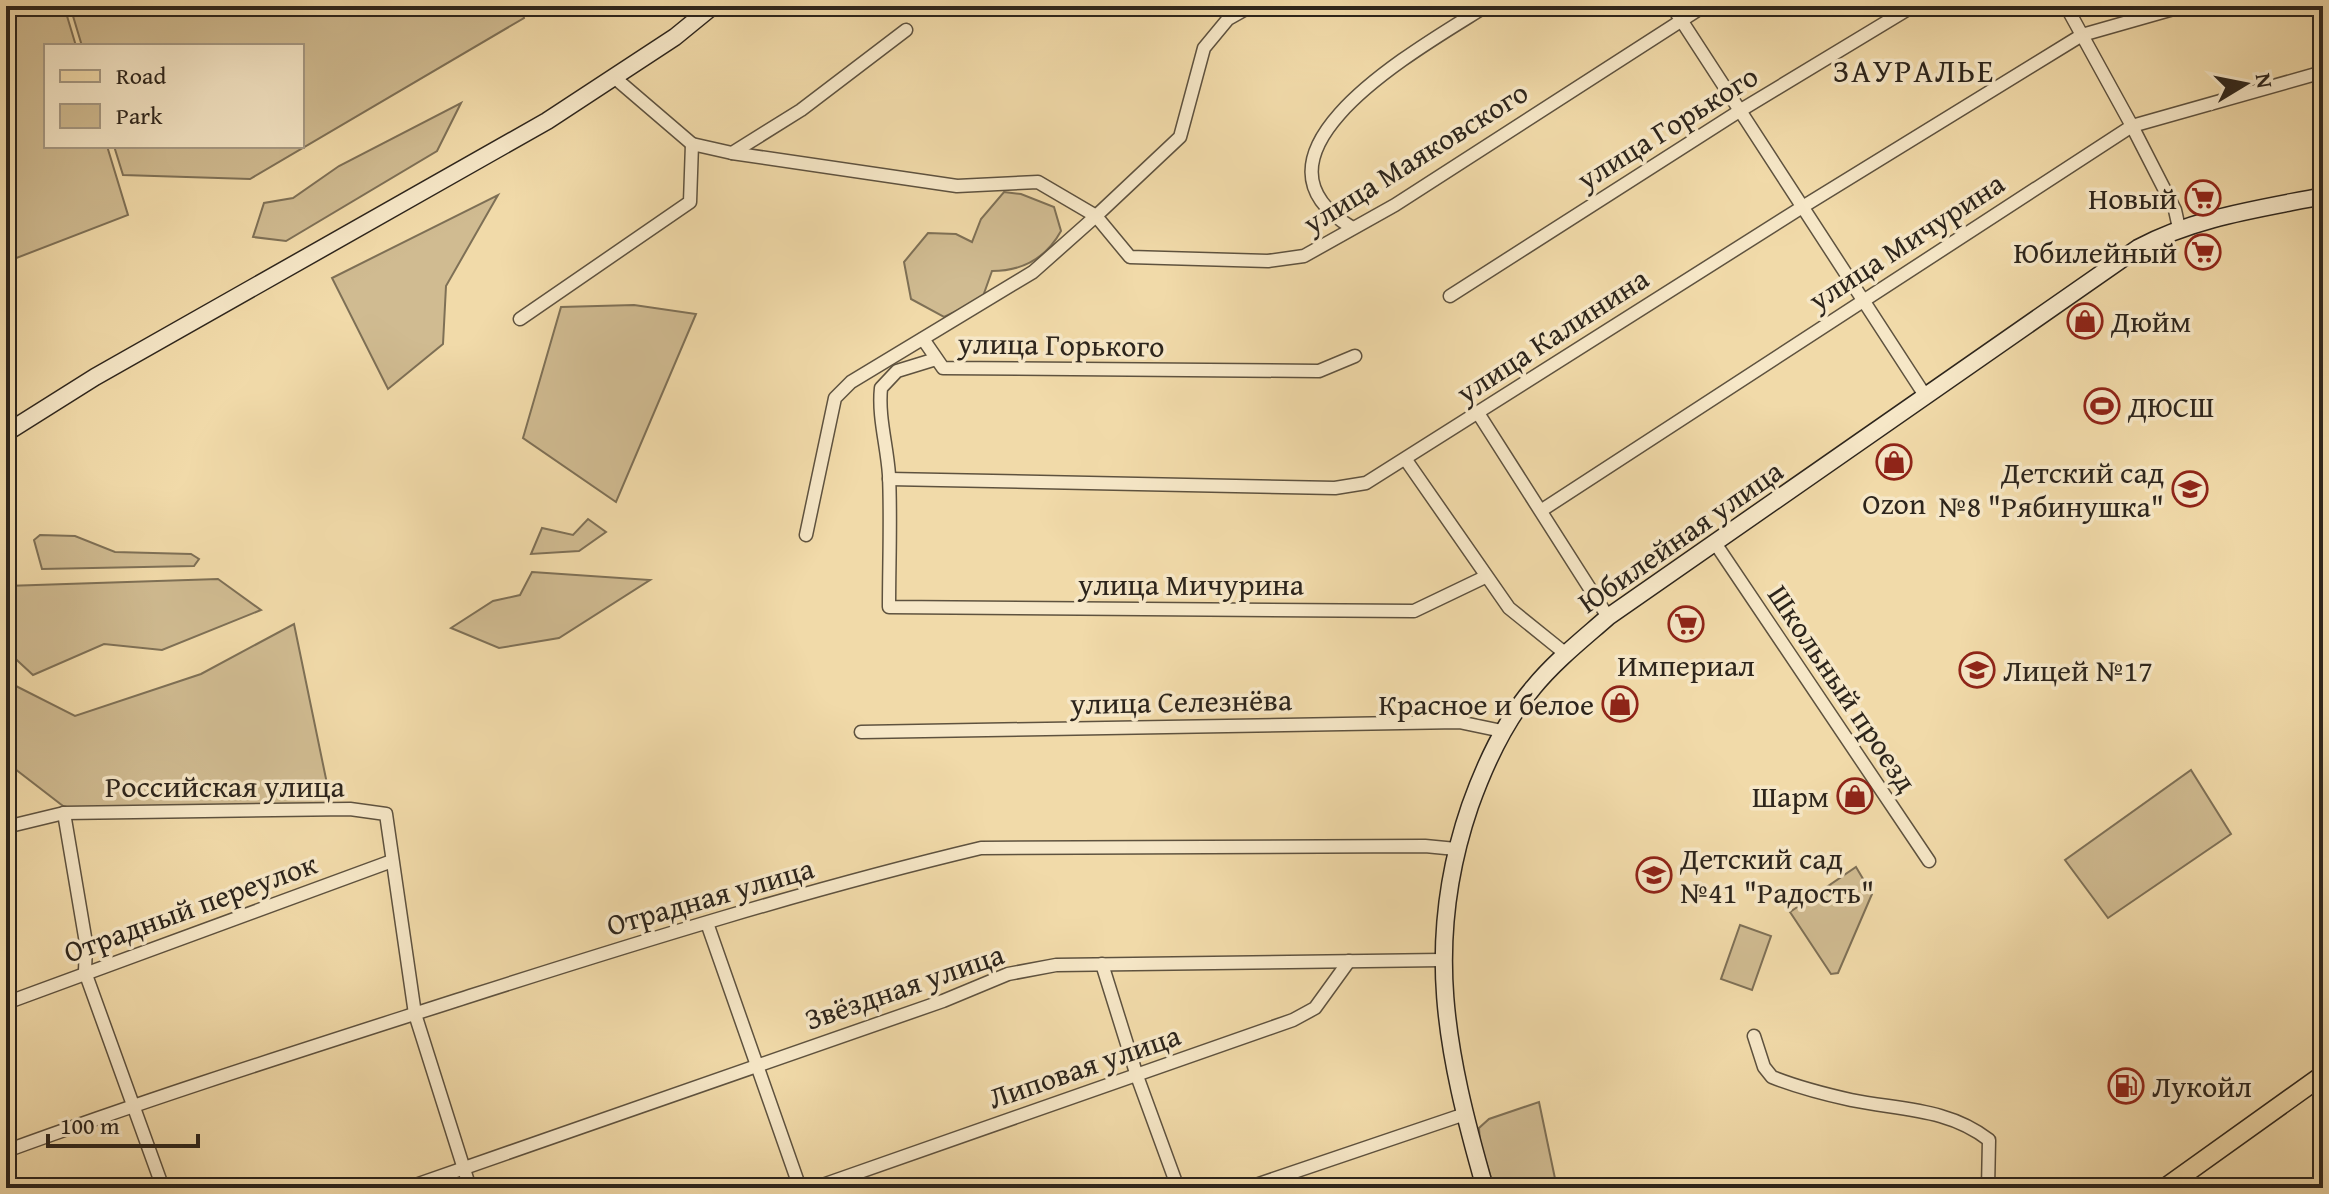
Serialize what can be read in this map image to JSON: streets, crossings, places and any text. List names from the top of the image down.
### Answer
{
  "streets": {
    "street": [
      "улица Горького",
      "улица Маяковского",
      "улица Мичурина",
      "улица Калинина",
      "Юбилейная улица",
      "Школьный проезд",
      "улица Селезнёва",
      "Российская улица",
      "Отрадная улица",
      "Отрадный переулок",
      "Звёздная улица",
      "Липовая улица"
    ]
  },
  "crossings": [
    ["улица Мичурина", "улица Калинина"],
    ["Юбилейная улица", "Школьный проезд"],
    ["Юбилейная улица", "улица Селезнёва"],
    ["Юбилейная улица", "Отрадная улица"],
    ["Юбилейная улица", "Звёздная улица"],
    ["Российская улица", "Отрадный переулок"],
    ["Звёздная улица", "Липовая улица"]
  ],
  "districts": ["ЗАУРАЛЬЕ"],
  "places": {
    "supermarket": ["Новый", "Юбилейный", "Империал"],
    "shop": [
      "Дюйм",
      "Ozon",
      "Красное и белое",
      "Шарм"
    ],
    "sports": ["ДЮСШ"],
    "school or university": ["Детский сад №8 \"Рябинушка\"", "Лицей №17", "Детский сад №41 \"Радость\""],
    "fuel station": ["Лукойл"]
  },
  "legend": ["Road", "Park"],
  "scale_bar": "100 m",
  "north": "right"
}
